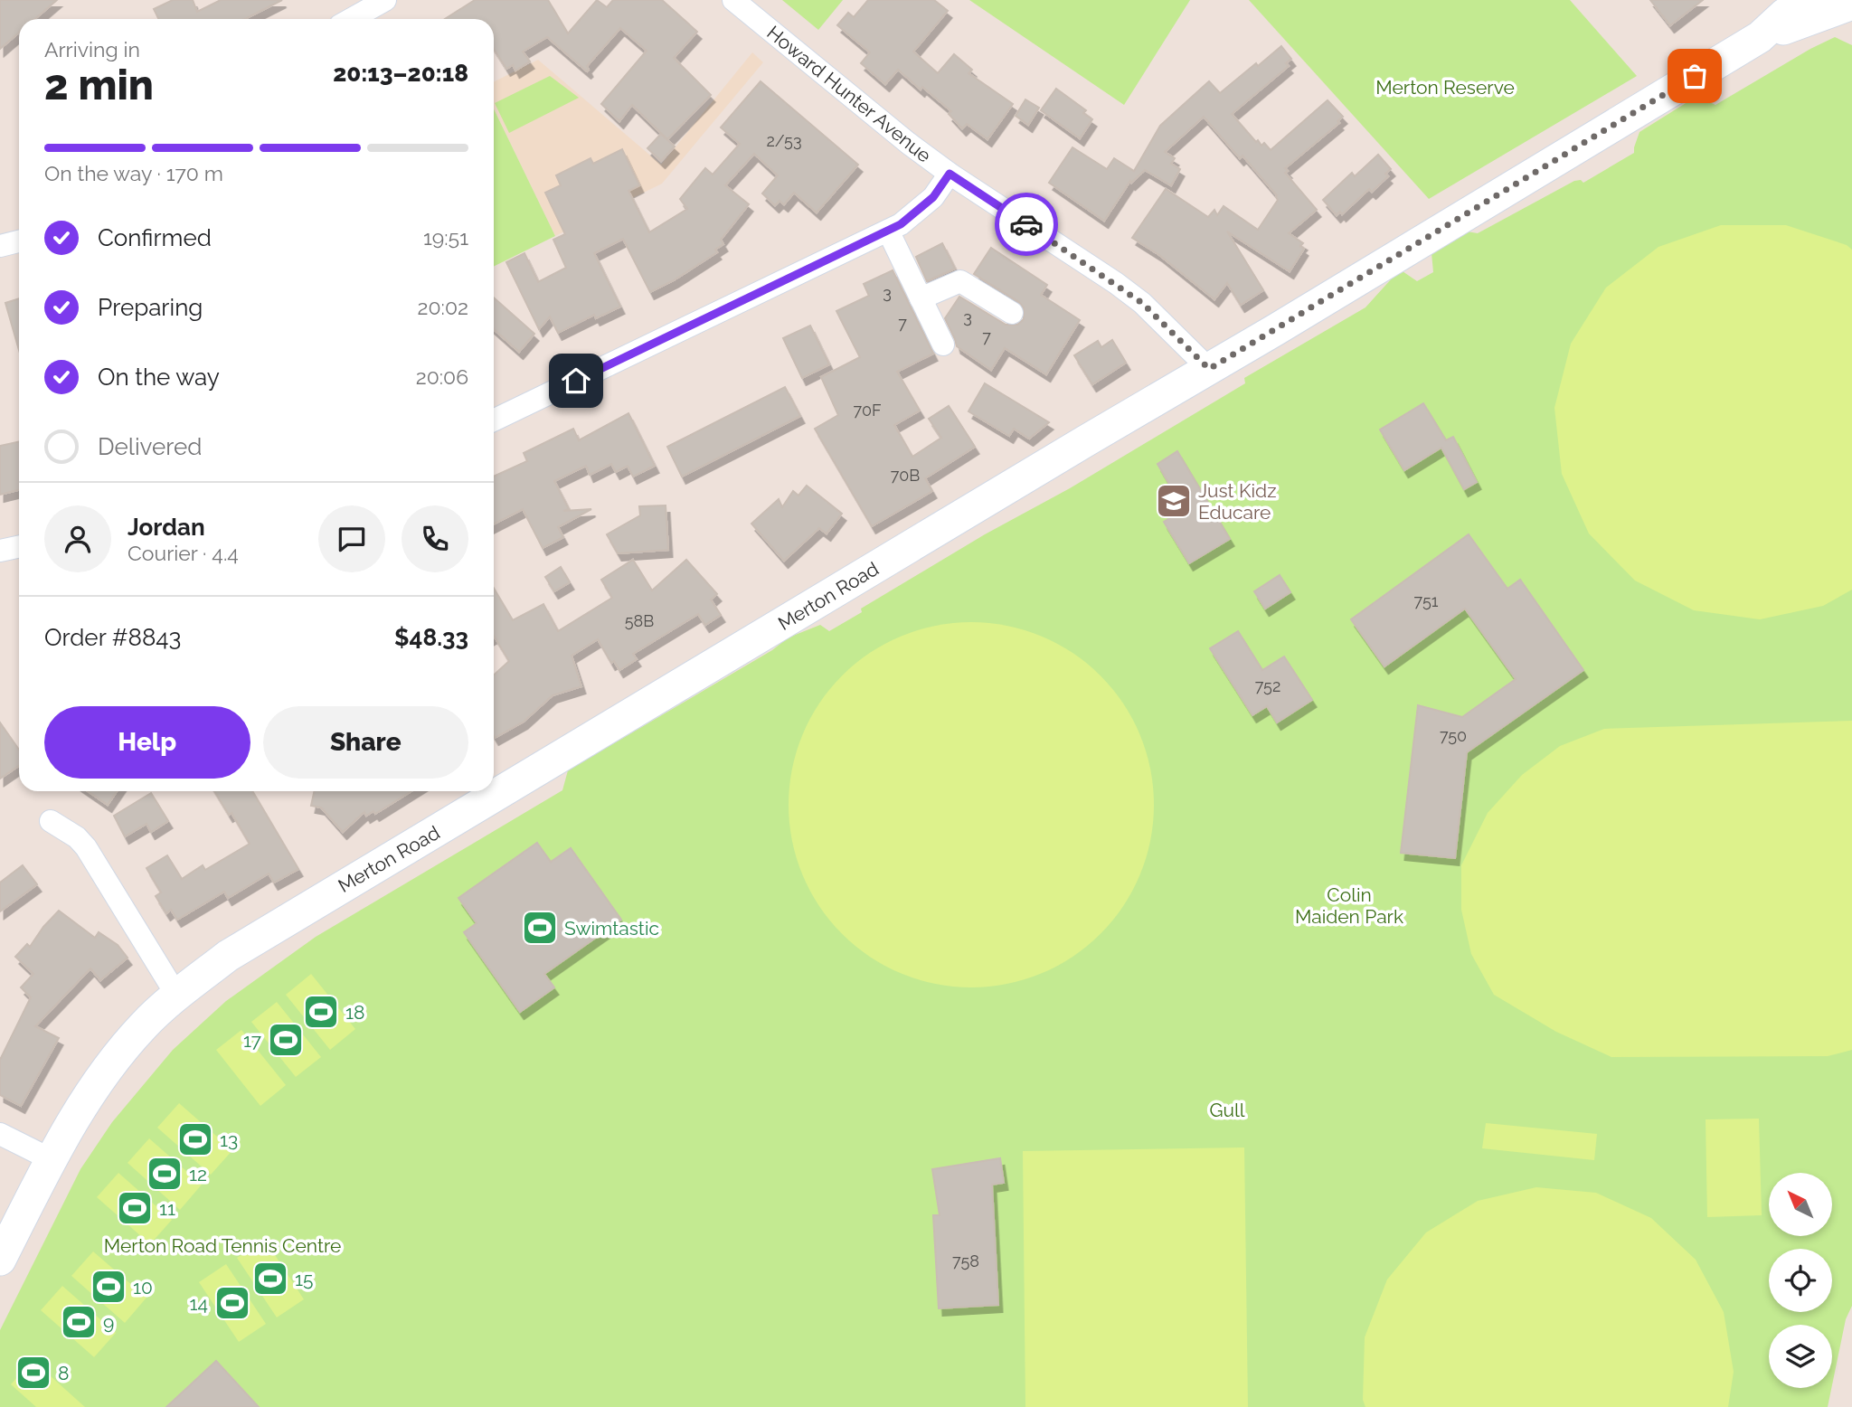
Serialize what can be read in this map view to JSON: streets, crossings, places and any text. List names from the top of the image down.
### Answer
{
  "streets": {
    "main road": ["Merton Road"],
    "street": ["Howard Hunter Avenue"]
  },
  "crossings": [
    ["Howard Hunter Avenue", "Merton Road"]
  ],
  "parks": [
    "Merton Reserve",
    "Colin Maiden Park",
    "Gull",
    "Merton Road Tennis Centre"
  ],
  "places": {
    "school or university": ["Just Kidz Educare"],
    "sports": [
      "Swimtastic",
      "18",
      "17",
      "13",
      "12",
      "11",
      "15",
      "10",
      "14",
      "9",
      "8"
    ]
  },
  "house_numbers": [
    "2/53",
    "3",
    "3",
    "7",
    "7",
    "70F",
    "70B",
    "751",
    "58B",
    "752",
    "750",
    "758"
  ],
  "north": "top left",
  "page": {
    "heading": ["2 min", "Arriving in", "20:13–20:18"],
    "panel": [
      "Jordan",
      "Courier · 4.4",
      "Order #8843",
      "$48.33"
    ],
    "bar": "On the way · 170 m",
    "list": [
      ["Confirmed", "19:51"],
      ["Preparing", "20:02"],
      ["On the way", "20:06"],
      "Delivered"
    ],
    "buttons": ["Help", "Share"]
  }
}
